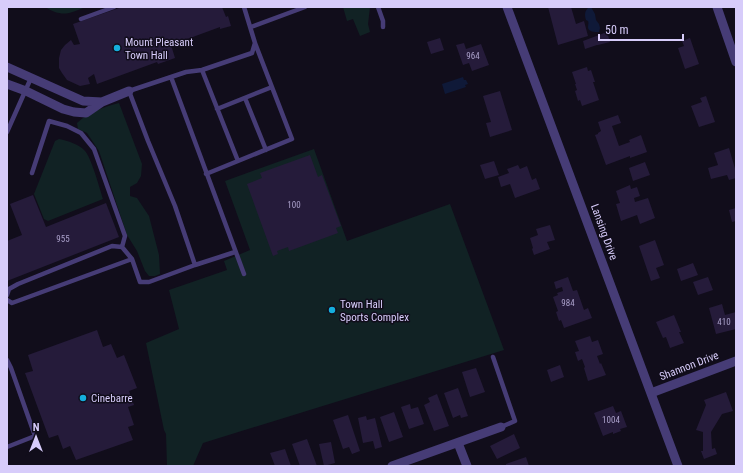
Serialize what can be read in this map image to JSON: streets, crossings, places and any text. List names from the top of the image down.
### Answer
{
  "streets": {
    "street": ["Lansing Drive", "Shannon Drive"]
  },
  "crossings": [
    ["Lansing Drive", "Shannon Drive"]
  ],
  "places": ["Mount Pleasant Town Hall", "Town Hall Sports Complex", "Cinebarre"],
  "house_numbers": [
    "964",
    "100",
    "955",
    "984",
    "410",
    "1004"
  ],
  "scale_bar": "50 m",
  "north": "top"
}
